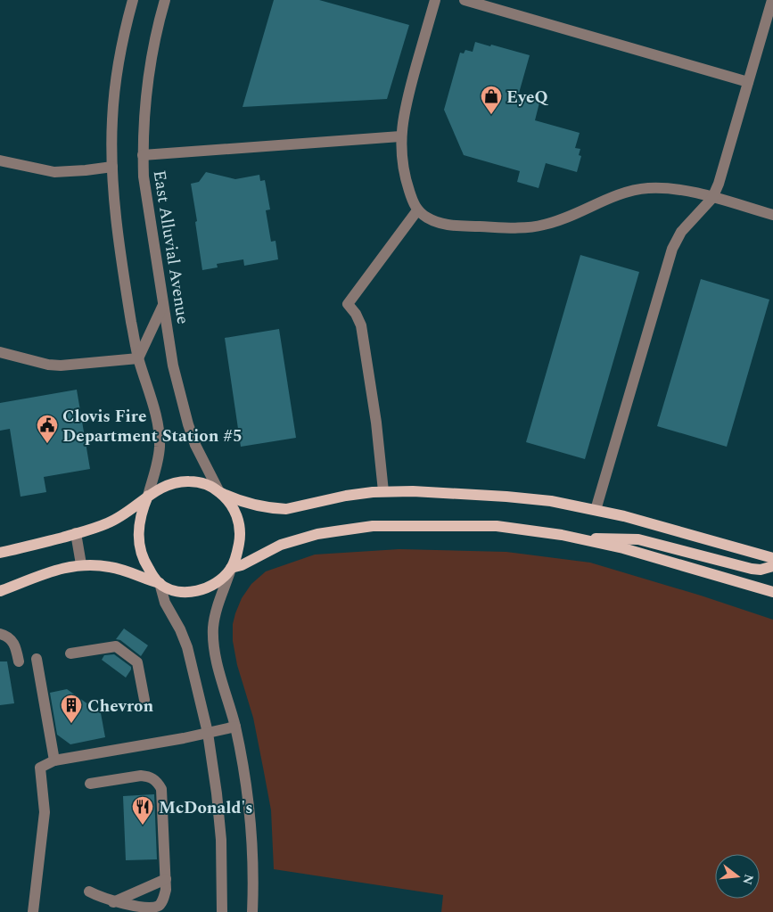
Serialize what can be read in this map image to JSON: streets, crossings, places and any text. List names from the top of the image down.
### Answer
{
  "streets": {
    "street": ["East Alluvial Avenue"]
  },
  "places": {
    "shop": ["EyeQ"],
    "public building": ["Clovis Fire Department Station #5"],
    "building": ["Chevron"],
    "restaurant": ["McDonald's"]
  },
  "north": "right"
}
